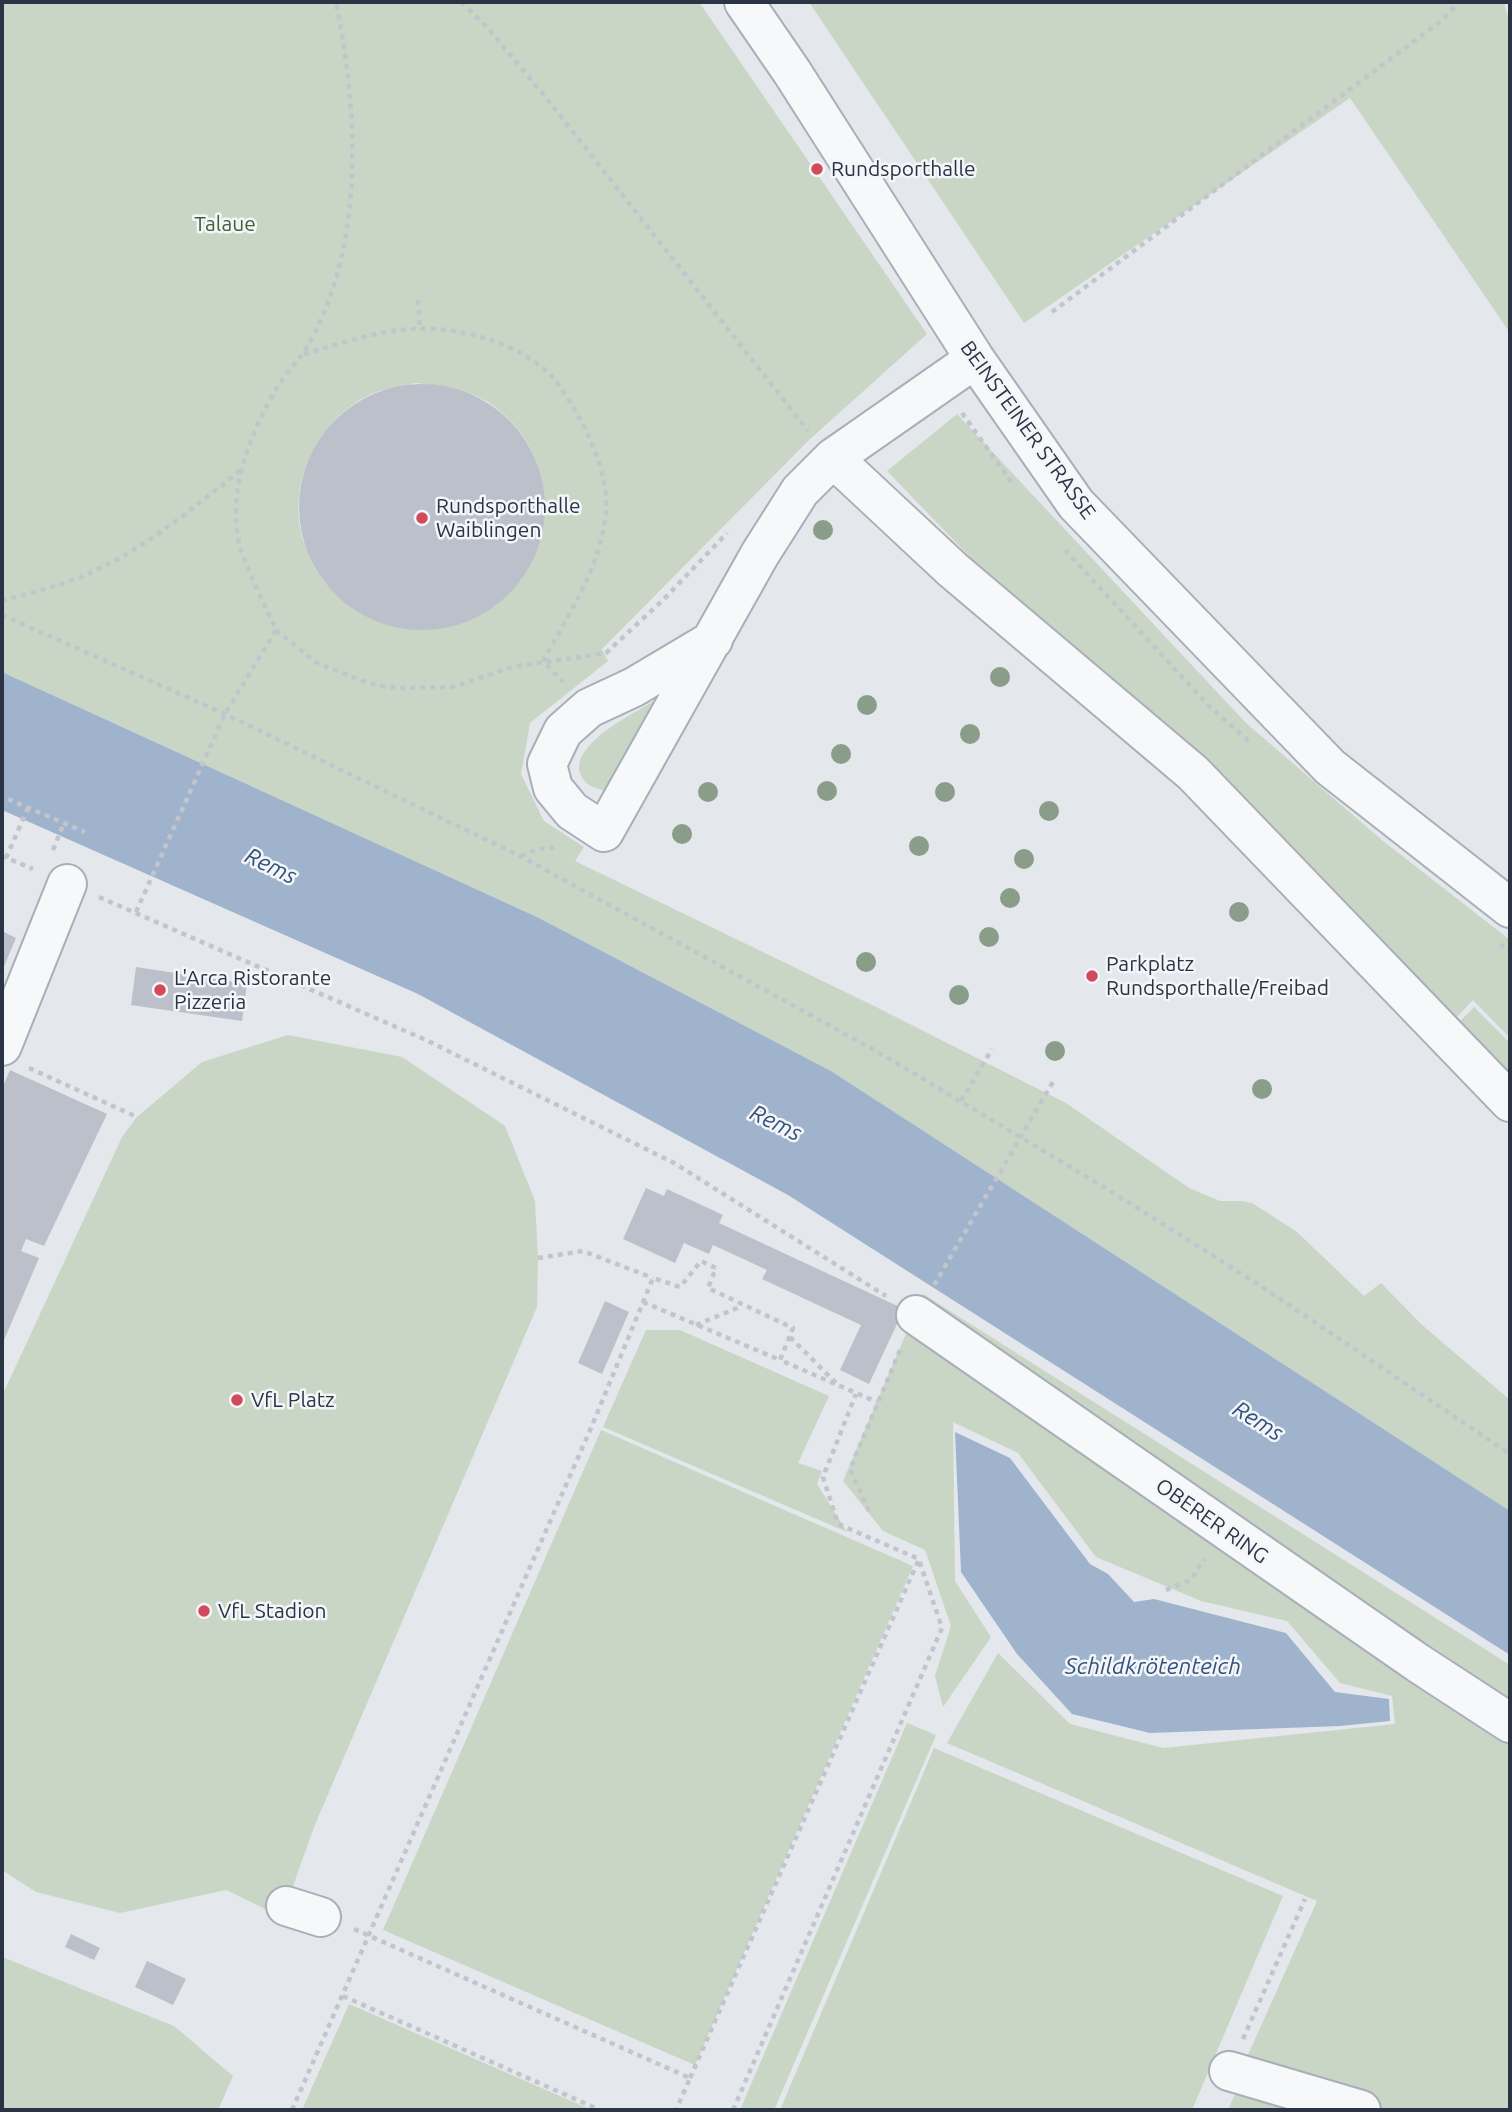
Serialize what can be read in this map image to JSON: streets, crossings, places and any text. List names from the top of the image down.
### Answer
{
  "streets": {
    "street": ["BEINSTEINER STRASSE", "OBERER RING"]
  },
  "water": ["Rems", "Schildkrötenteich"],
  "parks": ["Talaue"],
  "places": [
    "Rundsporthalle",
    "Rundsporthalle Waiblingen",
    "Parkplatz Rundsporthalle/Freibad",
    "L'Arca Ristorante Pizzeria",
    "VfL Platz",
    "VfL Stadion"
  ]
}
